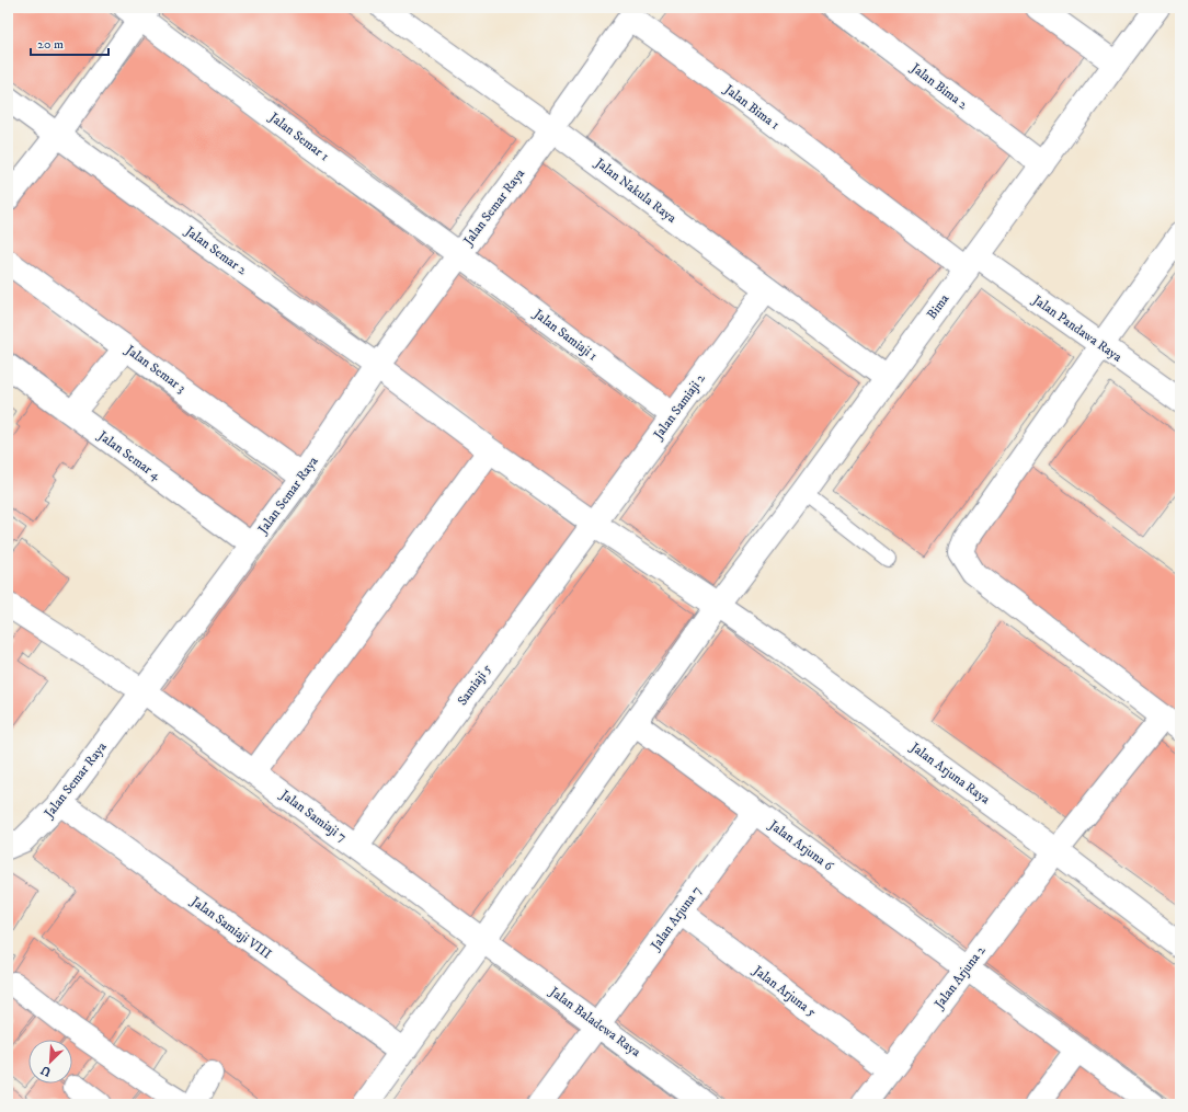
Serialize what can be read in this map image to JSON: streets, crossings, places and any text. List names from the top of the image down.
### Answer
{
  "streets": {
    "street": [
      "Jalan Bima 2",
      "Jalan Bima 1",
      "Jalan Semar 1",
      "Jalan Nakula Raya",
      "Jalan Semar Raya",
      "Jalan Semar 2",
      "Bima",
      "Jalan Pandawa Raya",
      "Jalan Samiaji 1",
      "Jalan Semar 3",
      "Jalan Samiaji 2",
      "Jalan Semar 4",
      "Samiaji 5",
      "Jalan Arjuna Raya",
      "Jalan Samiaji 7",
      "Jalan Arjuna 6",
      "Jalan Arjuna 7",
      "Jalan Samiaji VIII",
      "Jalan Arjuna 2",
      "Jalan Arjuna 5",
      "Jalan Baladewa Raya"
    ]
  },
  "crossings": [
    ["Jalan Bima 2", "Bima"],
    ["Jalan Bima 1", "Jalan Nakula Raya"],
    ["Jalan Bima 1", "Jalan Semar Raya"],
    ["Jalan Bima 1", "Bima"],
    ["Jalan Bima 1", "Jalan Pandawa Raya"],
    ["Jalan Semar 1", "Jalan Semar Raya"],
    ["Jalan Semar 1", "Jalan Samiaji 1"],
    ["Jalan Nakula Raya", "Jalan Semar Raya"],
    ["Jalan Nakula Raya", "Bima"],
    ["Jalan Nakula Raya", "Jalan Samiaji 2"],
    ["Jalan Semar Raya", "Jalan Semar 2"],
    ["Jalan Semar Raya", "Jalan Samiaji 1"],
    ["Jalan Semar Raya", "Jalan Semar 3"],
    ["Jalan Semar Raya", "Jalan Semar 4"],
    ["Jalan Semar Raya", "Jalan Samiaji 7"],
    ["Jalan Semar Raya", "Jalan Samiaji VIII"],
    ["Jalan Semar 2", "Jalan Samiaji 2"],
    ["Jalan Semar 2", "Samiaji 5"],
    ["Jalan Semar 2", "Jalan Arjuna Raya"],
    ["Bima", "Jalan Pandawa Raya"],
    ["Bima", "Jalan Arjuna Raya"],
    ["Bima", "Jalan Samiaji 7"],
    ["Bima", "Jalan Arjuna 6"],
    ["Bima", "Jalan Samiaji VIII"],
    ["Bima", "Jalan Baladewa Raya"],
    ["Jalan Samiaji 1", "Jalan Samiaji 2"],
    ["Jalan Samiaji 2", "Samiaji 5"],
    ["Jalan Samiaji 2", "Jalan Arjuna Raya"],
    ["Samiaji 5", "Jalan Arjuna Raya"],
    ["Samiaji 5", "Jalan Samiaji 7"],
    ["Jalan Arjuna Raya", "Jalan Arjuna 2"],
    ["Jalan Samiaji 7", "Jalan Baladewa Raya"],
    ["Jalan Arjuna 6", "Jalan Arjuna 7"],
    ["Jalan Arjuna 6", "Jalan Arjuna 2"],
    ["Jalan Arjuna 7", "Jalan Arjuna 5"],
    ["Jalan Arjuna 7", "Jalan Baladewa Raya"],
    ["Jalan Arjuna 2", "Jalan Arjuna 5"]
  ],
  "scale_bar": "20 m",
  "north": "bottom left"
}
